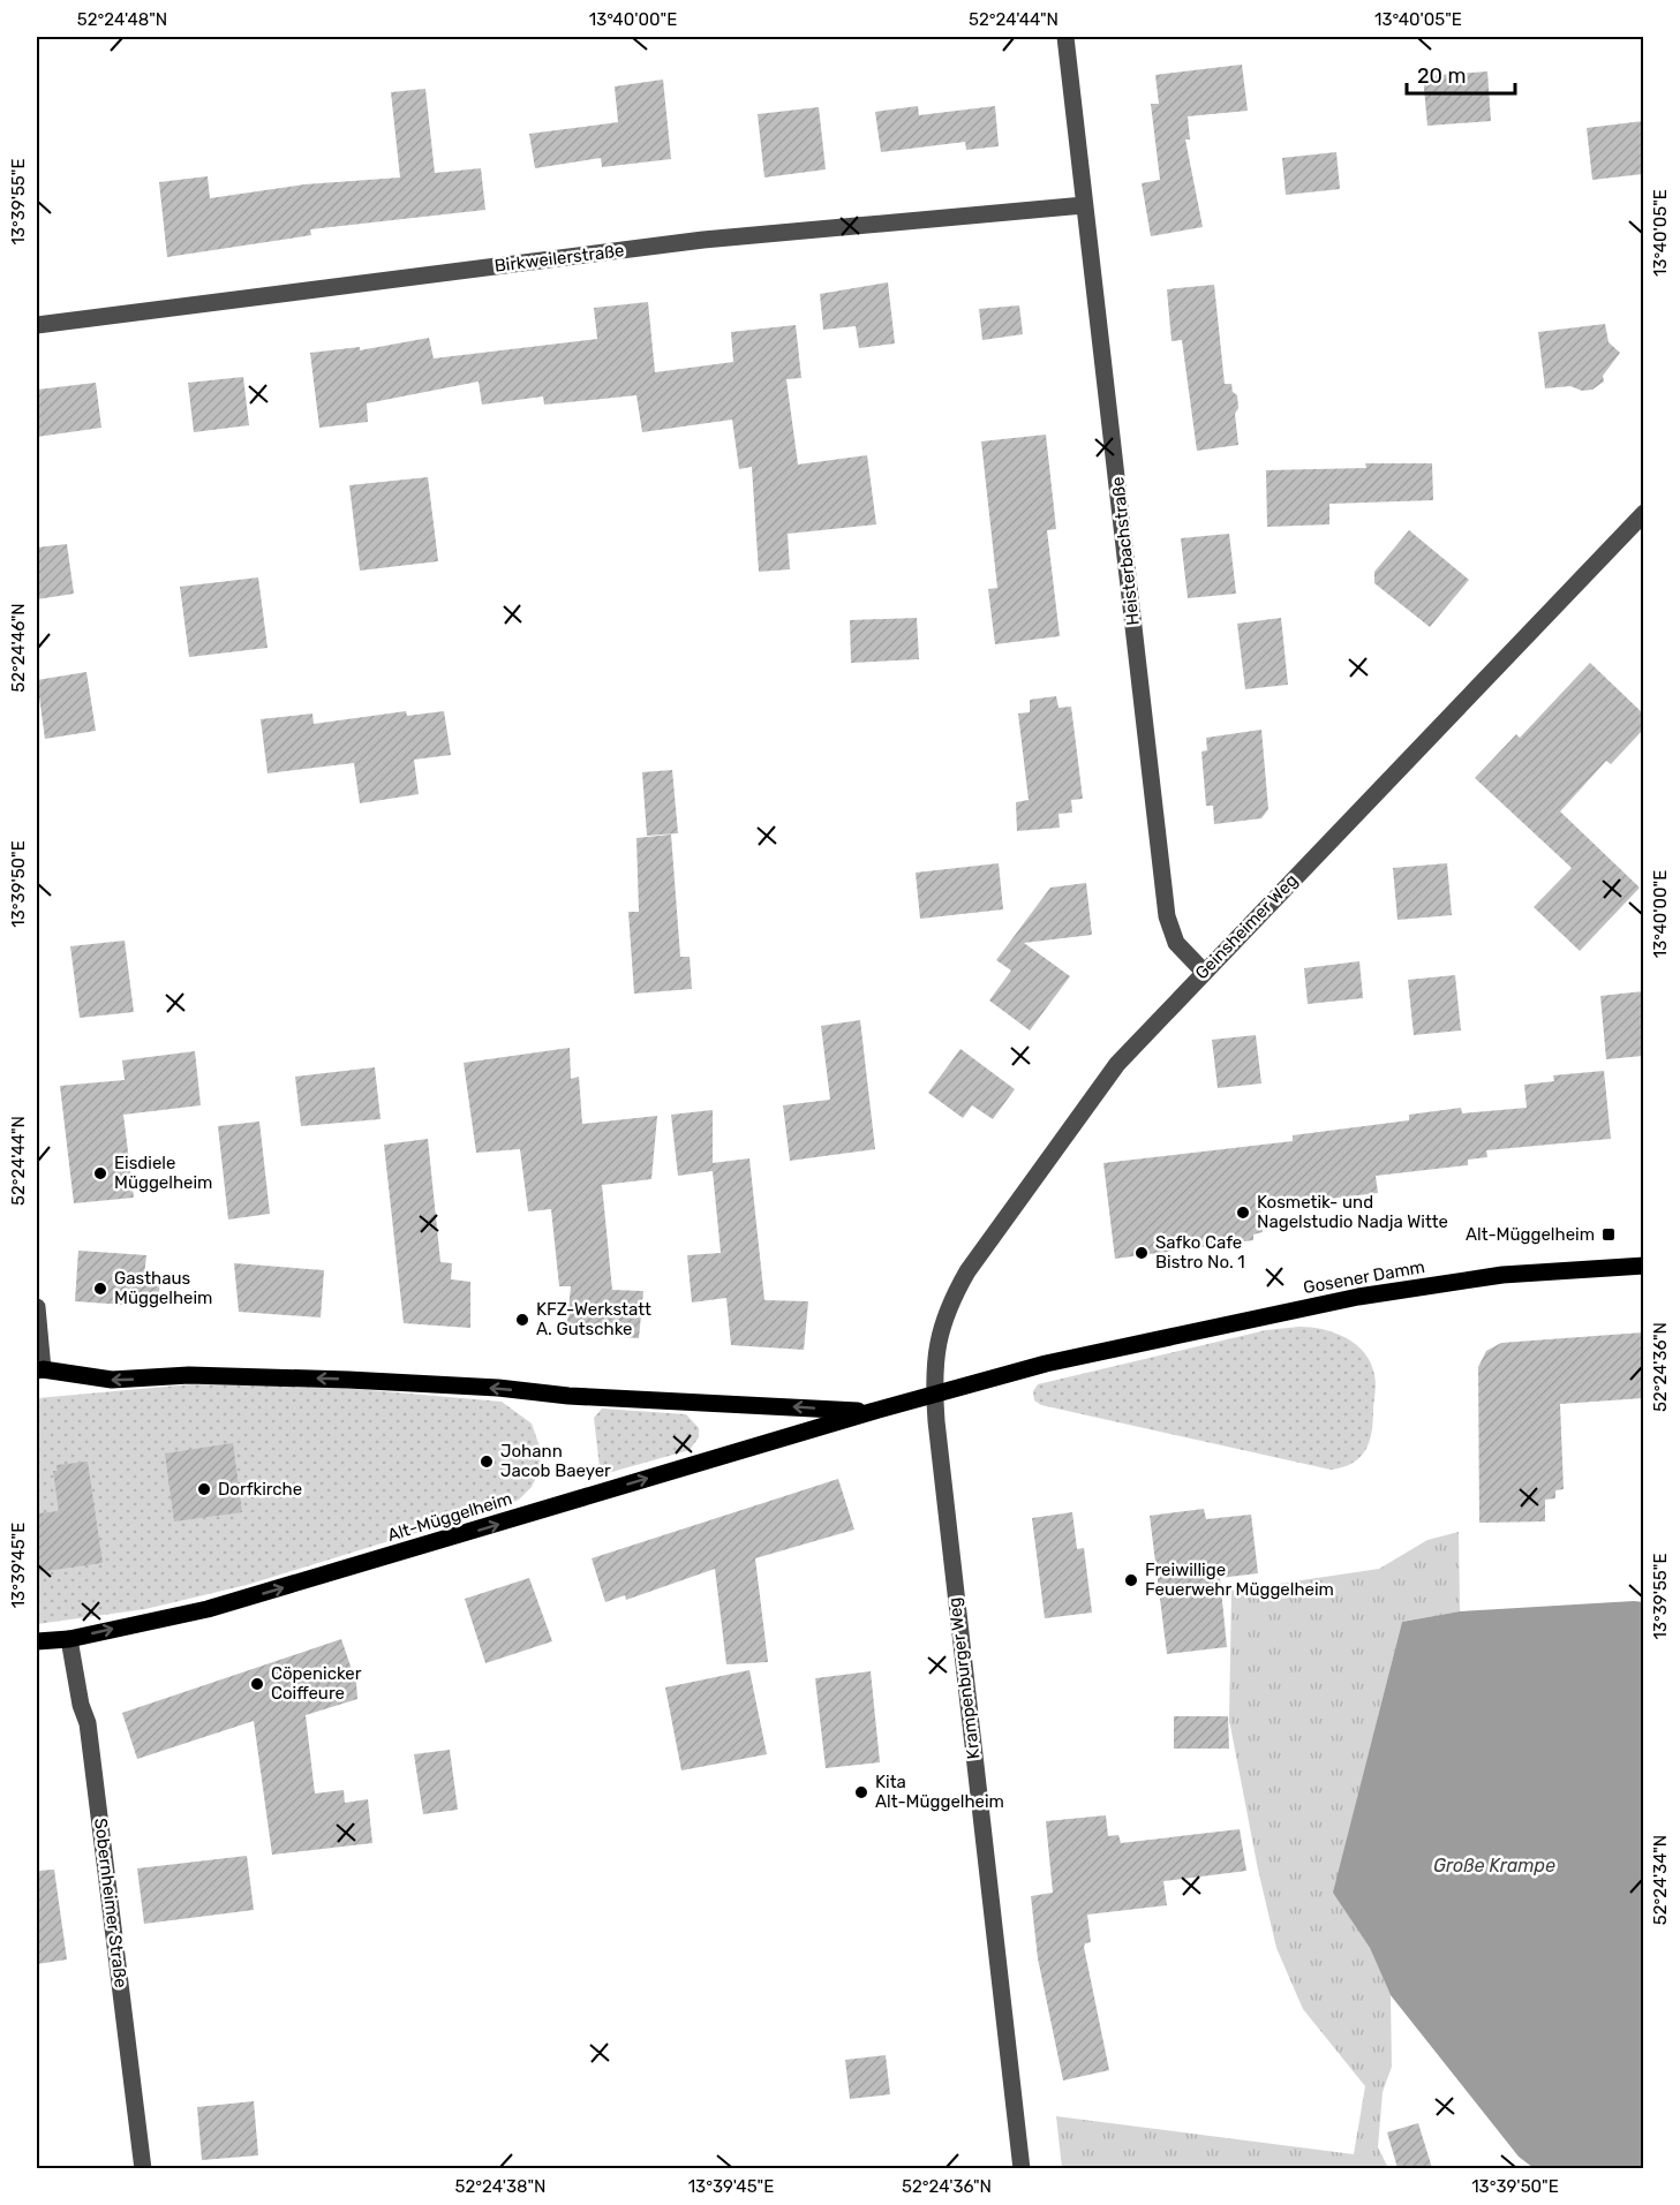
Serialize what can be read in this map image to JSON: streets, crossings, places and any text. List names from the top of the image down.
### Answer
{
  "streets": {
    "main road": ["Gosener Damm", "Alt-Müggelheim"],
    "street": [
      "Birkweilerstraße",
      "Heisterbachstraße",
      "Geinsheimer Weg",
      "Krampenburger Weg",
      "Sobernheimer Straße"
    ]
  },
  "crossings": [
    ["Birkweilerstraße", "Heisterbachstraße"],
    ["Heisterbachstraße", "Geinsheimer Weg"],
    ["Geinsheimer Weg", "Gosener Damm"],
    ["Geinsheimer Weg", "Alt-Müggelheim"],
    ["Geinsheimer Weg", "Krampenburger Weg"],
    ["Gosener Damm", "Alt-Müggelheim"],
    ["Gosener Damm", "Krampenburger Weg"],
    ["Alt-Müggelheim", "Krampenburger Weg"],
    ["Alt-Müggelheim", "Sobernheimer Straße"]
  ],
  "water": ["Große Krampe"],
  "places": {
    "other": [
      "Eisdiele Müggelheim",
      "Kosmetik- und Nagelstudio Nadja Witte",
      "Safko Cafe Bistro No. 1",
      "Gasthaus Müggelheim",
      "KFZ-Werkstatt A. Gutschke",
      "Johann Jacob Baeyer",
      "Dorfkirche",
      "Freiwillige Feuerwehr Müggelheim",
      "Cöpenicker Coiffeure",
      "Kita Alt-Müggelheim"
    ],
    "transit": ["Alt-Müggelheim"]
  },
  "scale_bar": "20 m",
  "coordinates": [
    "52°24'48\"N",
    "13°40'00\"E",
    "52°24'44\"N",
    "13°40'05\"E",
    "13°39'55\"E",
    "52°24'46\"N",
    "13°39'50\"E",
    "52°24'36\"N",
    "13°39'45\"E",
    "52°24'34\"N",
    "52°24'38\"N"
  ]
}
